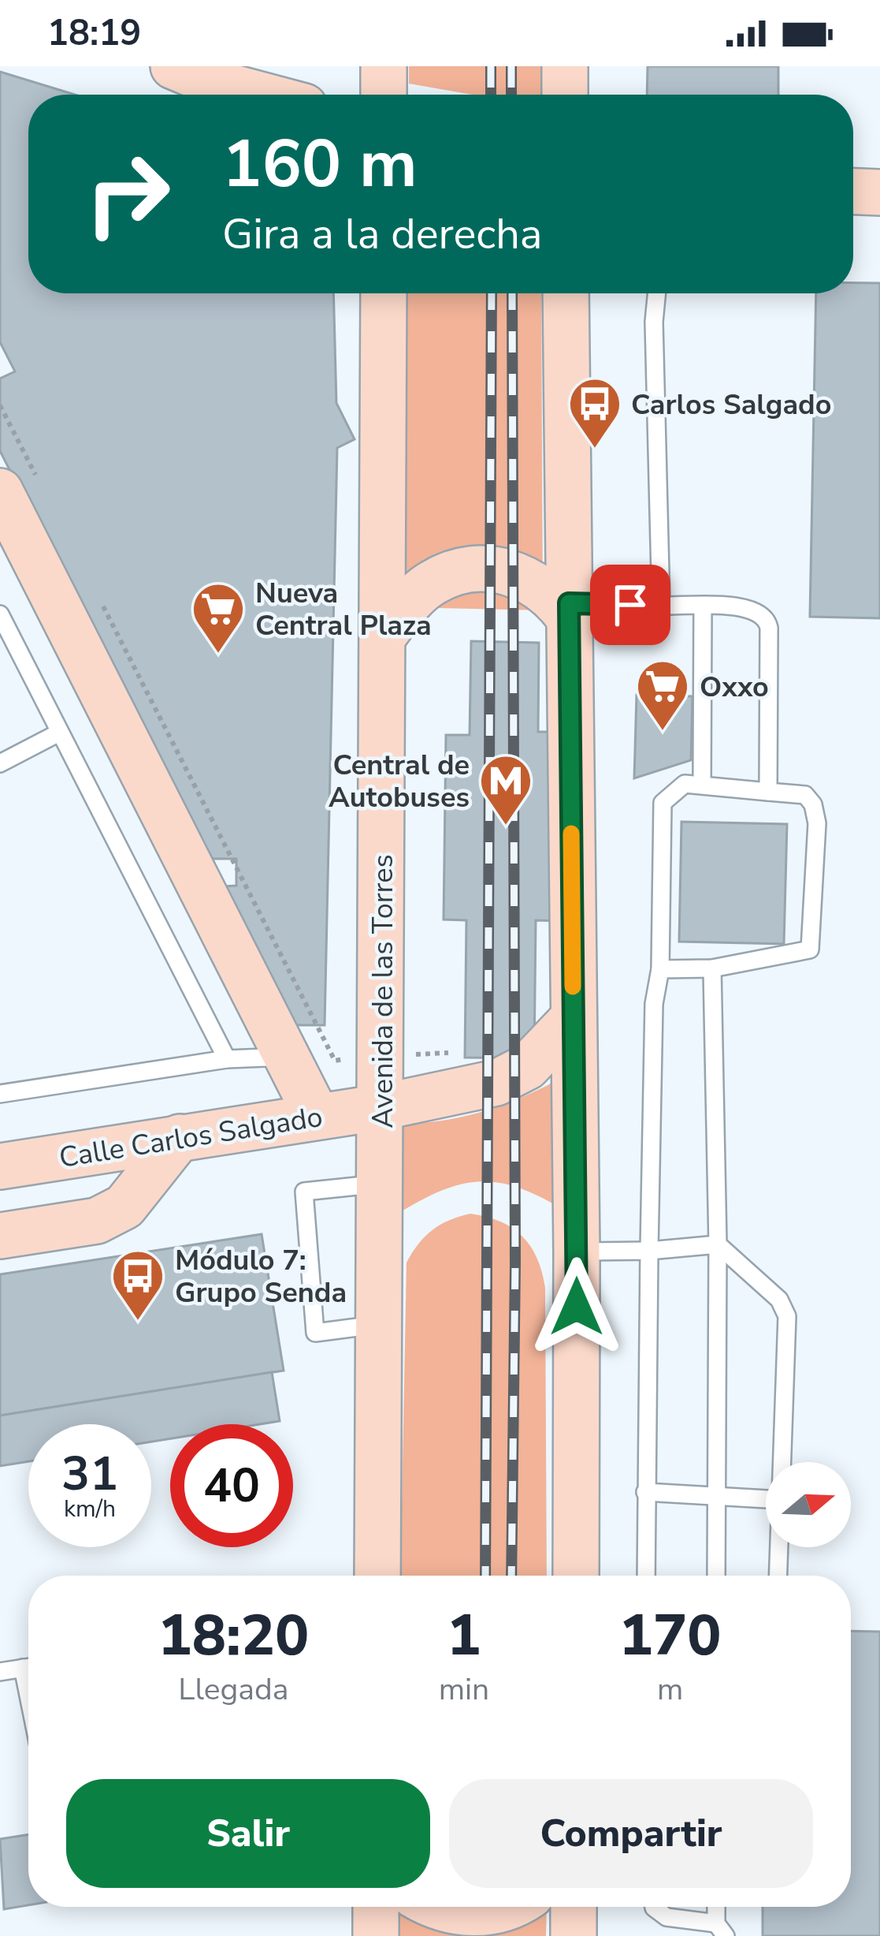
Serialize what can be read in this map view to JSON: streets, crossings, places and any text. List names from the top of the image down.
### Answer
{
  "streets": {
    "street": ["Avenida de las Torres", "Calle Carlos Salgado"]
  },
  "crossings": [
    ["Avenida de las Torres", "Calle Carlos Salgado"]
  ],
  "places": {
    "bus stop": ["Carlos Salgado", "Módulo 7: Grupo Senda"],
    "supermarket": ["Nueva Central Plaza", "Oxxo"],
    "metro station": ["Central de Autobuses"]
  },
  "north": "right",
  "page": {
    "status": "18:19",
    "turn": ["160 m", "Gira a la derecha"],
    "speed": "31 km/h",
    "limit": "40",
    "eta": [
      "18:20",
      "Llegada",
      "1",
      "min",
      "170",
      "m"
    ],
    "buttons": ["Salir", "Compartir"]
  }
}
